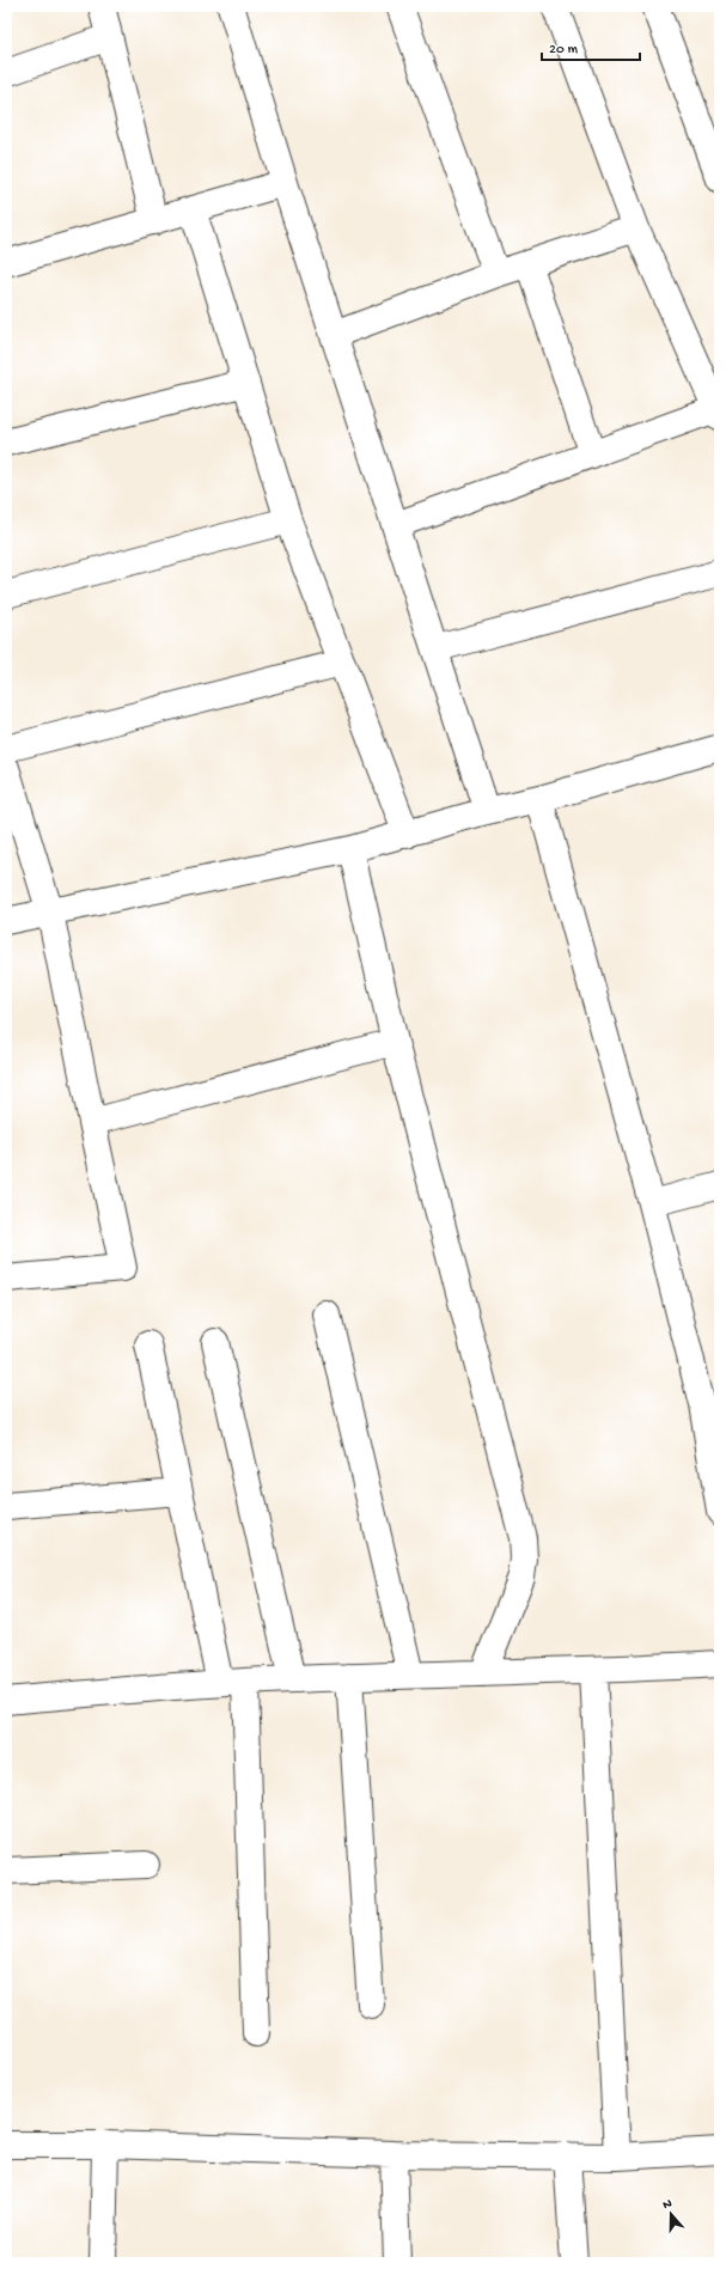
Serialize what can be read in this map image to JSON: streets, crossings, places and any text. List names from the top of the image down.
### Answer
{
  "scale_bar": "20 m",
  "north": "top"
}
